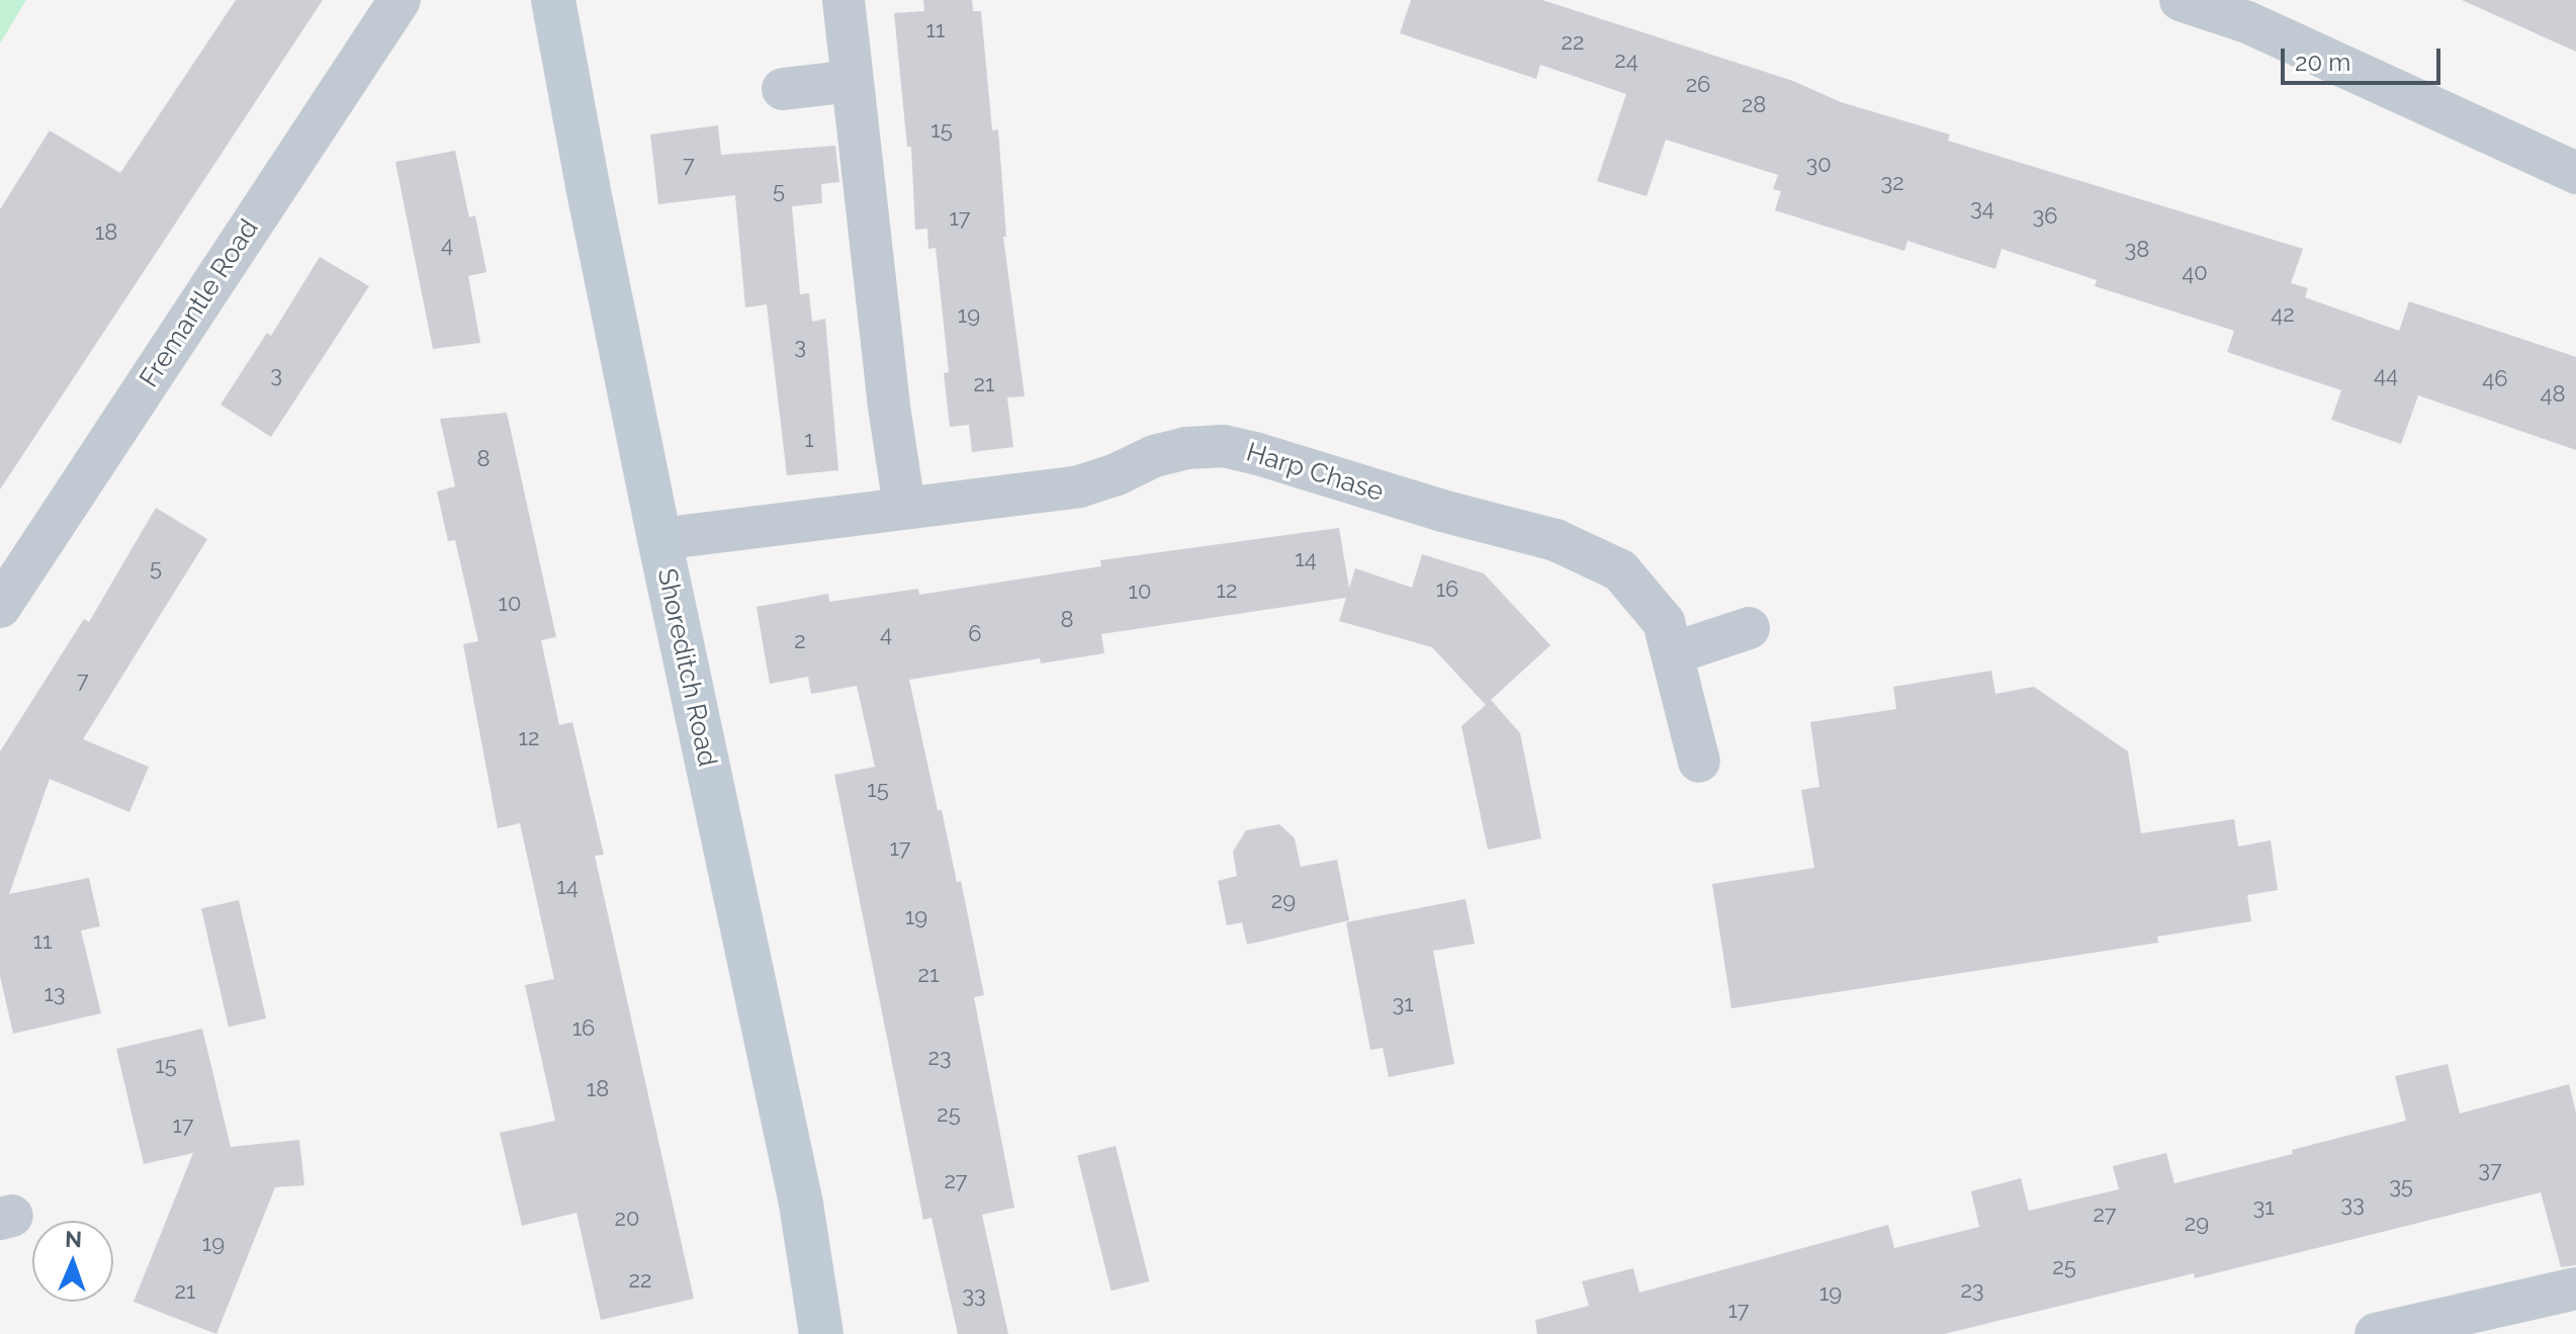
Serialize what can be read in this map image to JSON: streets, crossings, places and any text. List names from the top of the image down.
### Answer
{
  "streets": {
    "main road": ["Shoreditch Road"],
    "street": ["Fremantle Road", "Harp Chase"]
  },
  "crossings": [
    ["Harp Chase", "Shoreditch Road"]
  ],
  "house_numbers": [
    "11",
    "22",
    "24",
    "26",
    "28",
    "15",
    "7",
    "30",
    "32",
    "5",
    "34",
    "36",
    "17",
    "18",
    "4",
    "38",
    "40",
    "42",
    "19",
    "3",
    "3",
    "44",
    "46",
    "21",
    "48",
    "1",
    "8",
    "14",
    "5",
    "16",
    "12",
    "10",
    "10",
    "8",
    "4",
    "6",
    "2",
    "7",
    "12",
    "15",
    "17",
    "14",
    "29",
    "19",
    "11",
    "21",
    "13",
    "31",
    "16",
    "23",
    "15",
    "18",
    "25",
    "17",
    "37",
    "27",
    "35",
    "33",
    "31",
    "27",
    "20",
    "29",
    "19",
    "25",
    "22",
    "23",
    "21",
    "19",
    "33",
    "17"
  ],
  "scale_bar": "20 m",
  "north": "top"
}
